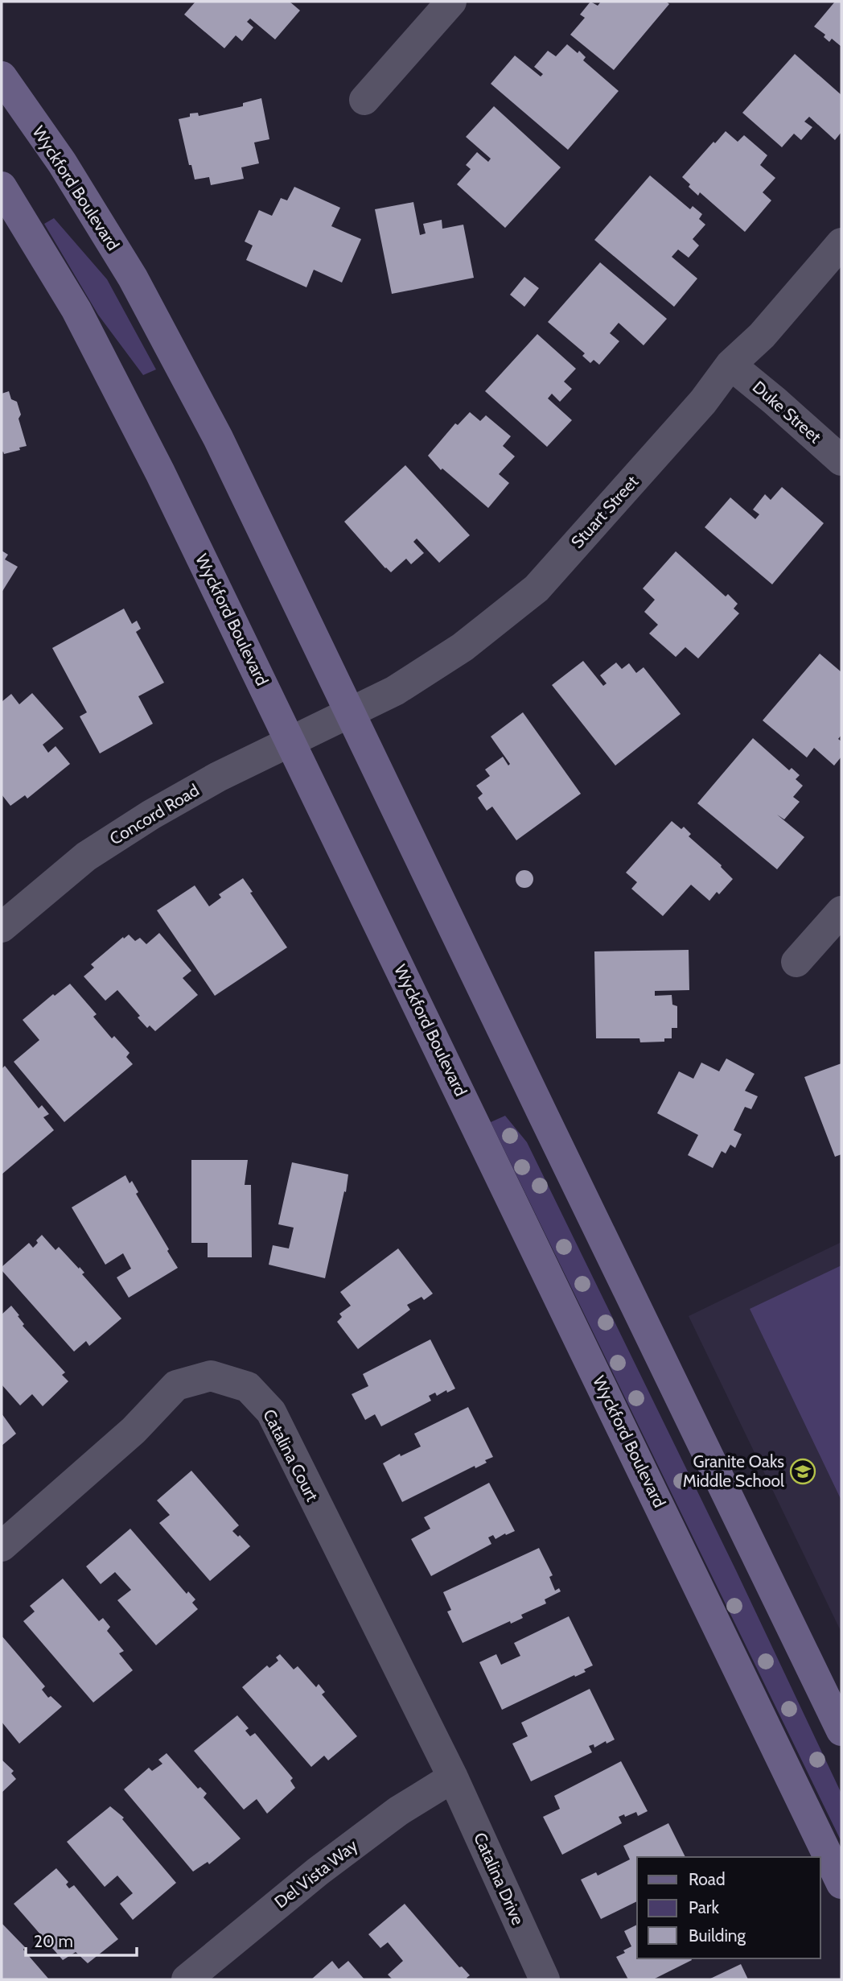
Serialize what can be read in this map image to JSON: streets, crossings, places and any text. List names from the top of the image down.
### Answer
{
  "streets": {
    "street": [
      "Wyckford Boulevard",
      "Duke Street",
      "Stuart Street",
      "Concord Road",
      "Catalina Court",
      "Del Vista Way",
      "Catalina Drive"
    ]
  },
  "crossings": [
    ["Wyckford Boulevard", "Stuart Street"],
    ["Wyckford Boulevard", "Concord Road"],
    ["Duke Street", "Stuart Street"],
    ["Stuart Street", "Concord Road"],
    ["Catalina Court", "Del Vista Way"],
    ["Catalina Court", "Catalina Drive"],
    ["Del Vista Way", "Catalina Drive"]
  ],
  "places": {
    "school or university": ["Granite Oaks Middle School"]
  },
  "legend": ["Road", "Park", "Building"],
  "scale_bar": "20 m"
}
